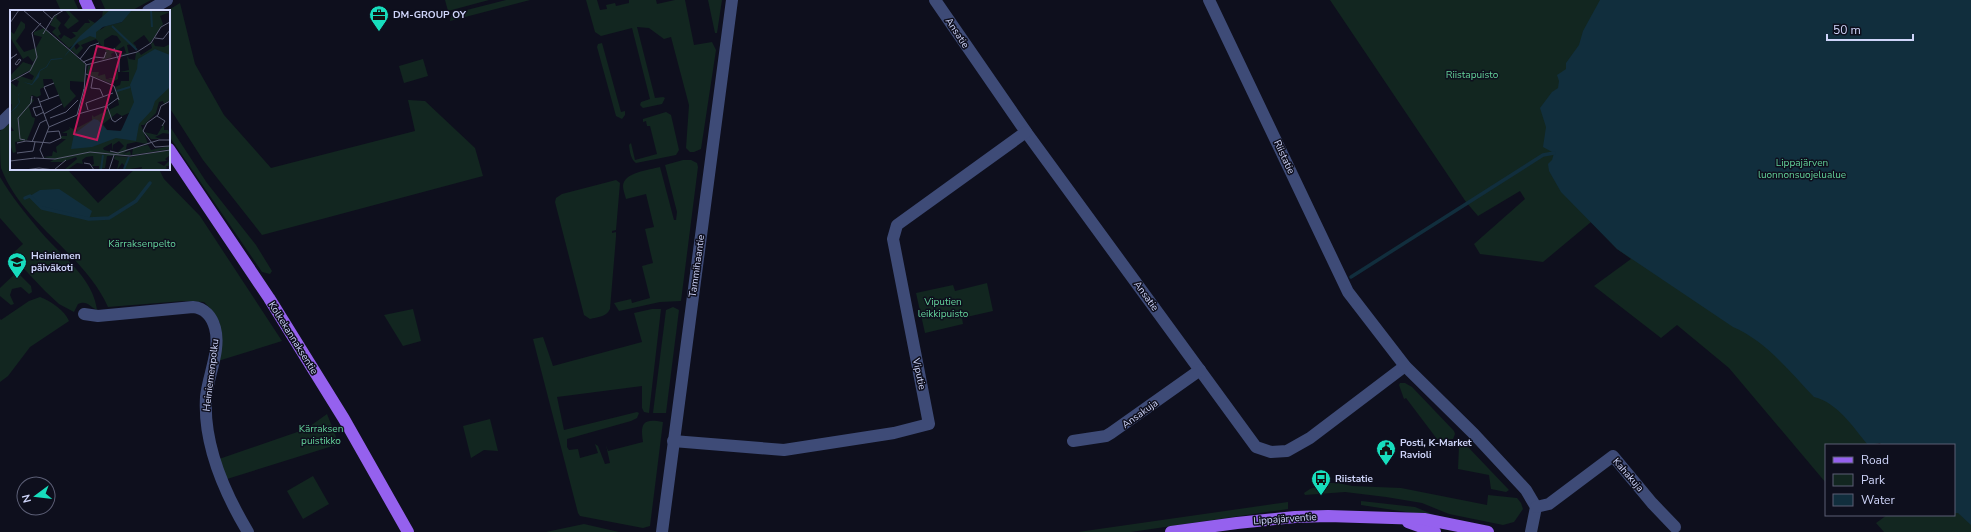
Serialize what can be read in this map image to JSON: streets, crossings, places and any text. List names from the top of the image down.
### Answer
{
  "streets": {
    "main road": ["Kolkekannaksentie", "Lippajärventie"],
    "street": [
      "Ansatie",
      "Riistatie",
      "Tammihaantie",
      "Viputie",
      "Heiniemenpolku",
      "Ansakuja",
      "Kahakuja"
    ]
  },
  "crossings": [
    ["Ansatie", "Riistatie"],
    ["Ansatie", "Viputie"],
    ["Ansatie", "Ansakuja"],
    ["Riistatie", "Kahakuja"],
    ["Tammihaantie", "Viputie"]
  ],
  "parks": [
    "Riistapuisto",
    "Lippajärven luonnonsuojelualue",
    "Kärraksenpelto",
    "Viputien leikkipuisto",
    "Kärraksen puistikko"
  ],
  "places": {
    "office": ["DM-GROUP OY"],
    "school or university": ["Heiniemen päiväkoti"],
    "public building": ["Posti, K-Market Ravioli"],
    "bus stop": ["Riistatie"]
  },
  "legend": ["Road", "Park", "Water"],
  "scale_bar": "50 m",
  "north": "left"
}
